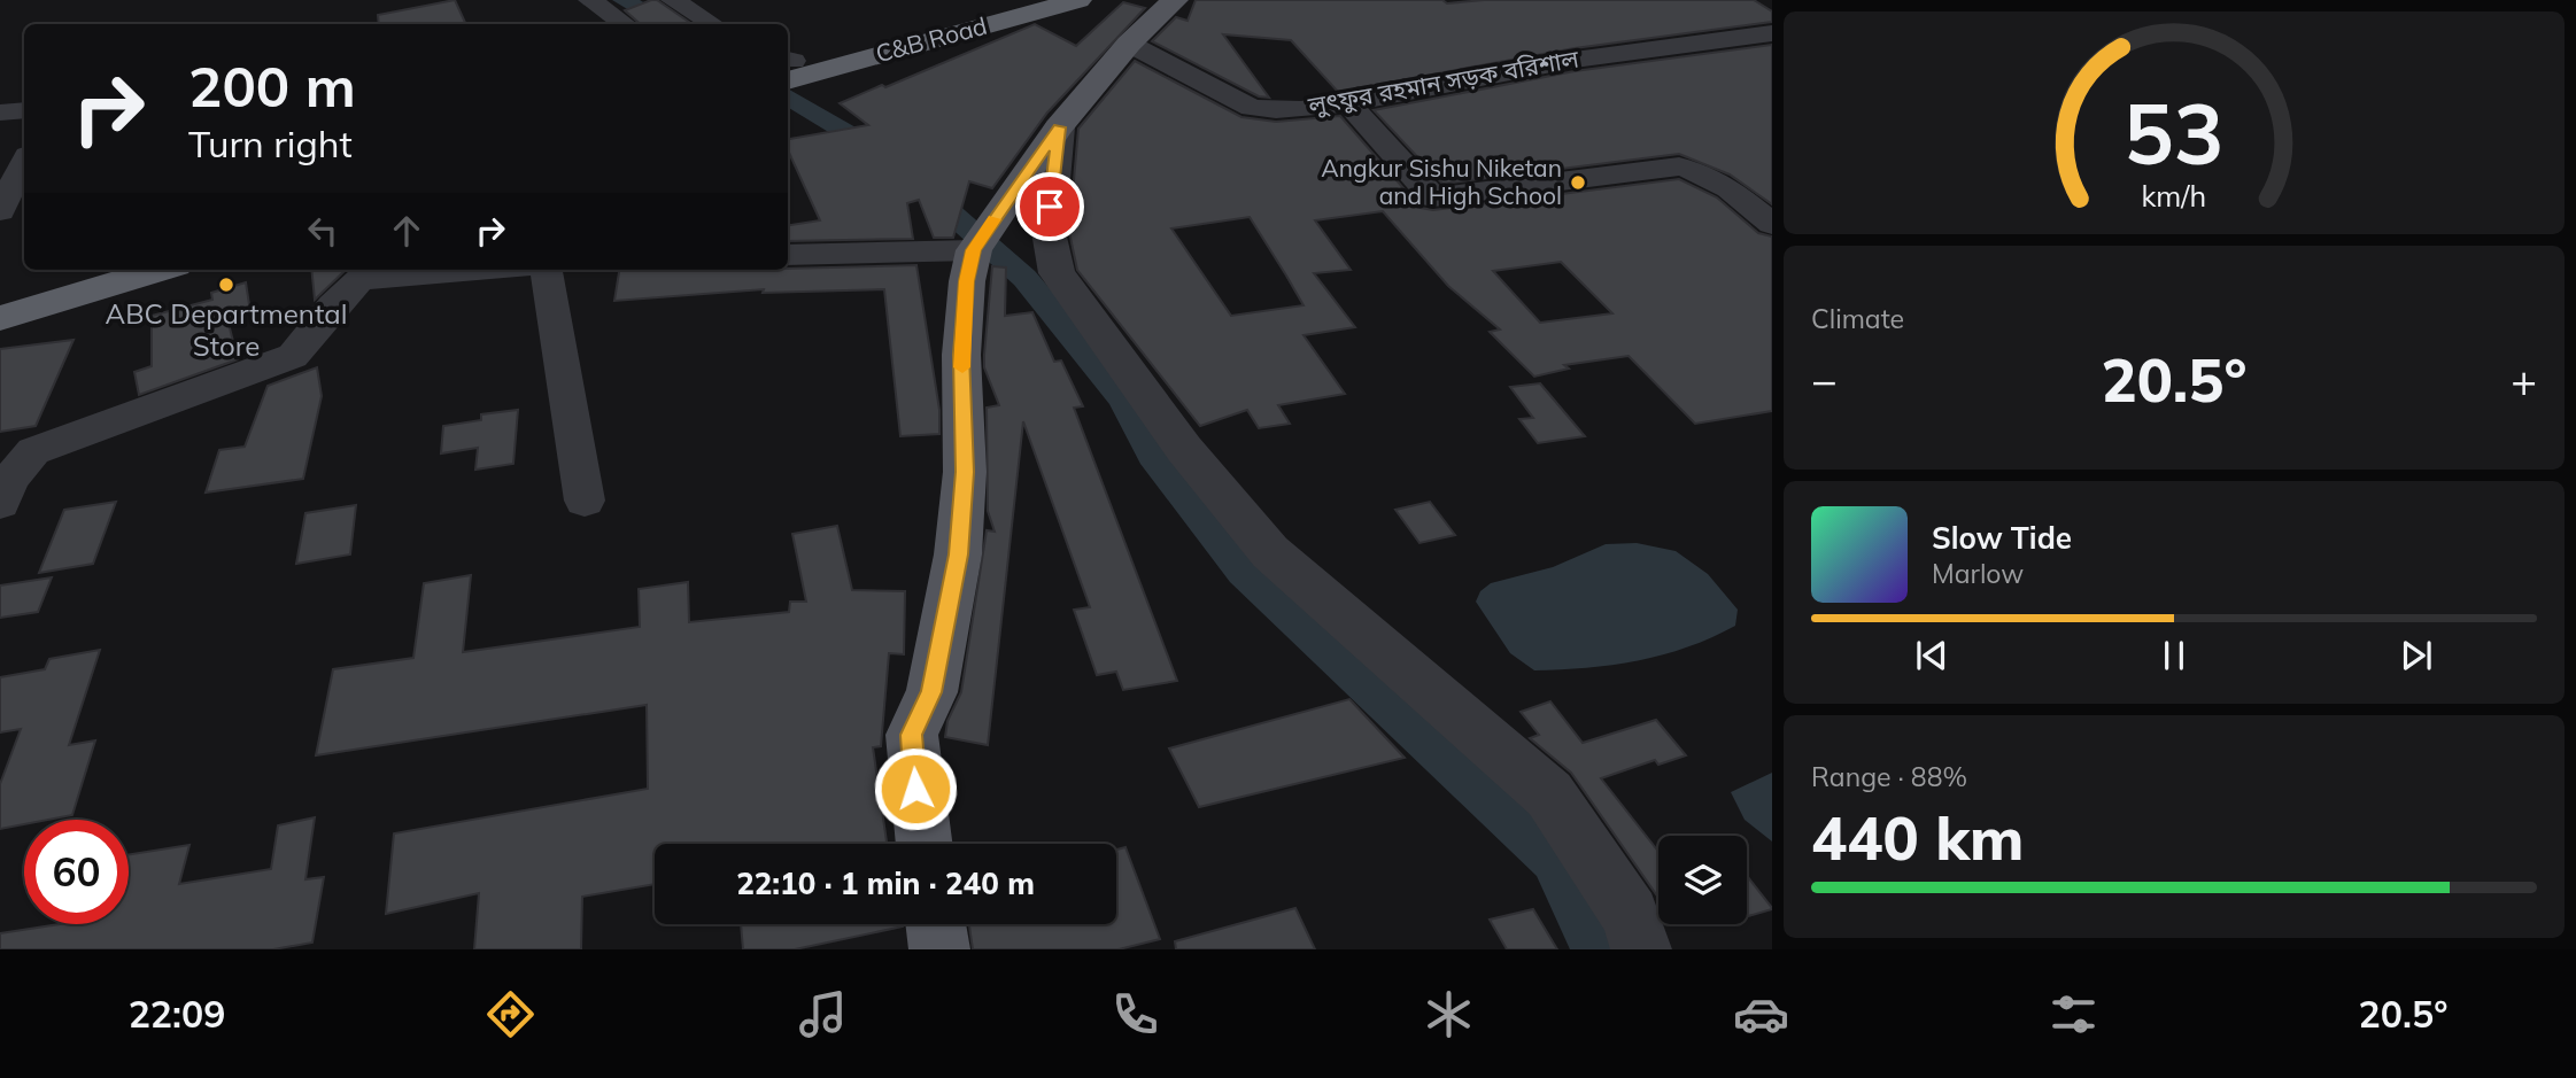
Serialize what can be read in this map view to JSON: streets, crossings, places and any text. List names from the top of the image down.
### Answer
{
  "streets": {
    "highway": ["C&B Road"],
    "street": ["লুৎফুর রহমান সড়ক বরিশাল"]
  },
  "places": ["Angkur Sishu Niketan and High School", "ABC Departmental Store"],
  "page": {
    "turn": ["200 m", "Turn right"],
    "tile": [
      "Climate",
      ["Range · 88%", "440 km"]
    ],
    "heat": ["−", "20.5°", "+"],
    "song": ["Slow Tide", "Marlow"],
    "limit": "60",
    "trip": "22:10 · 1 min · 240 m",
    "tabs": ["22:09", "20.5°"],
    "gauge": ["53", "km/h"]
  }
}
